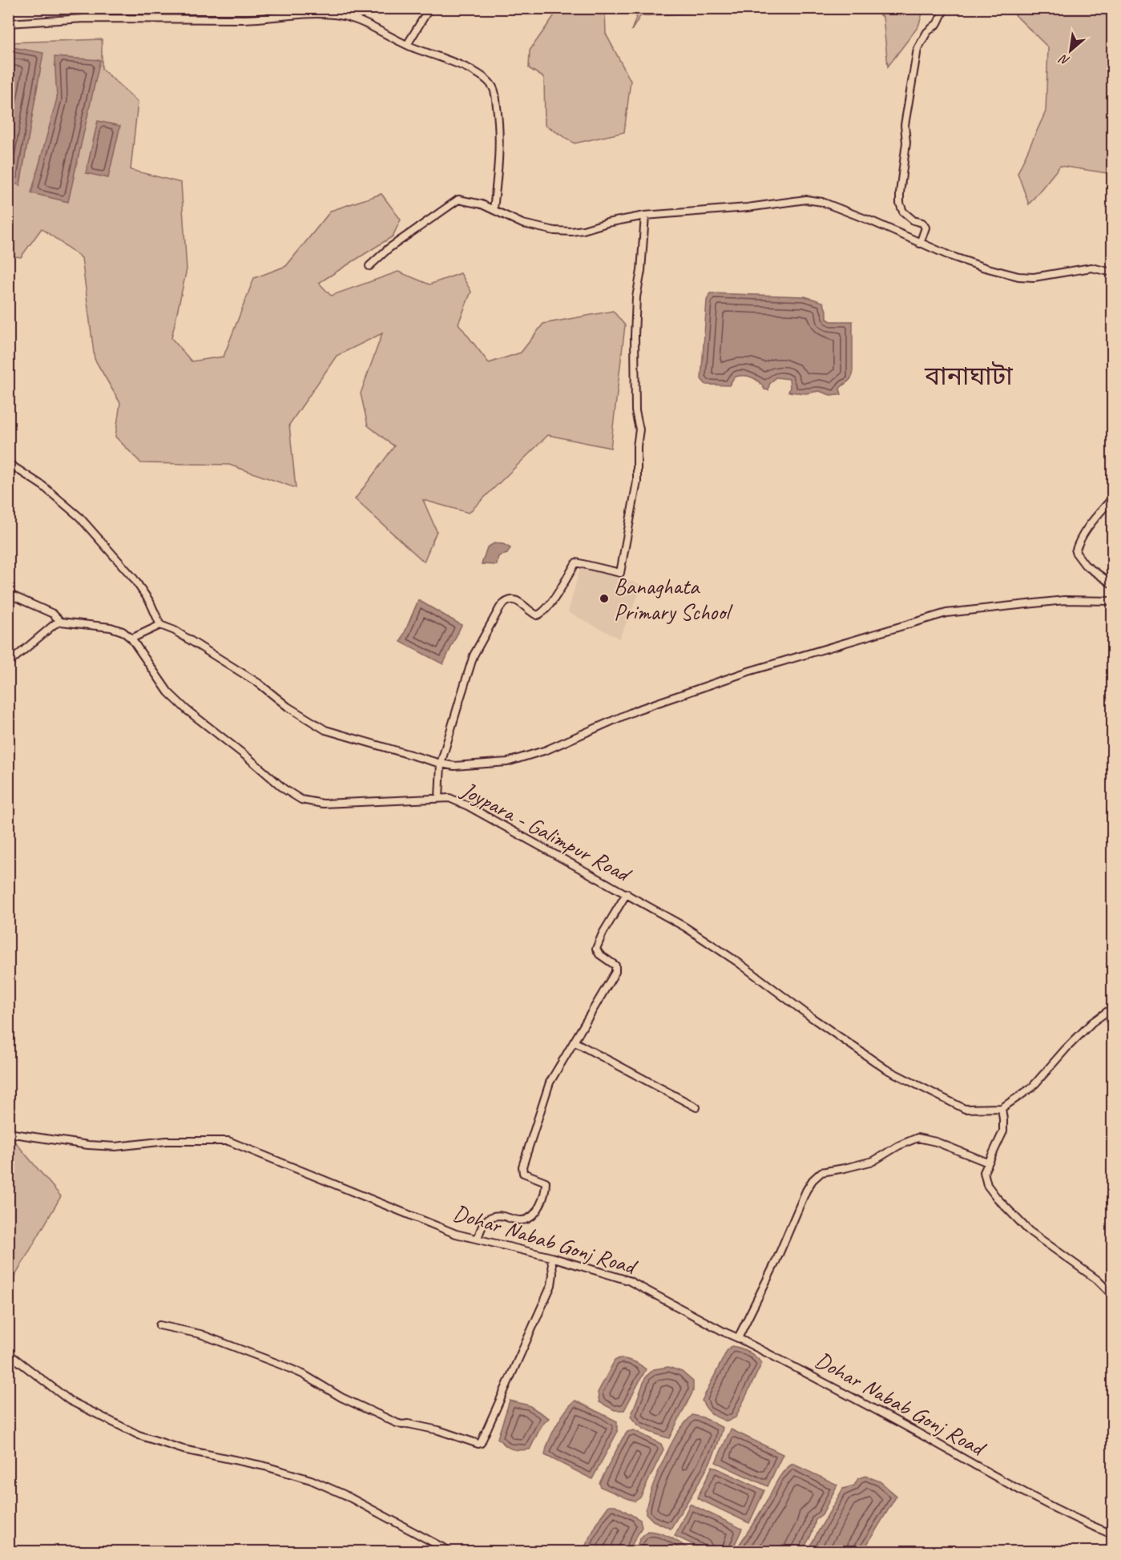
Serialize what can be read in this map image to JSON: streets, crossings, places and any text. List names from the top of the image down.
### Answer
{
  "streets": {
    "street": ["Joypara - Galimpur Road", "Dohar Nabab Gonj Road"]
  },
  "districts": ["বানাঘাটা"],
  "places": ["Banaghata Primary School"],
  "north": "bottom left"
}
